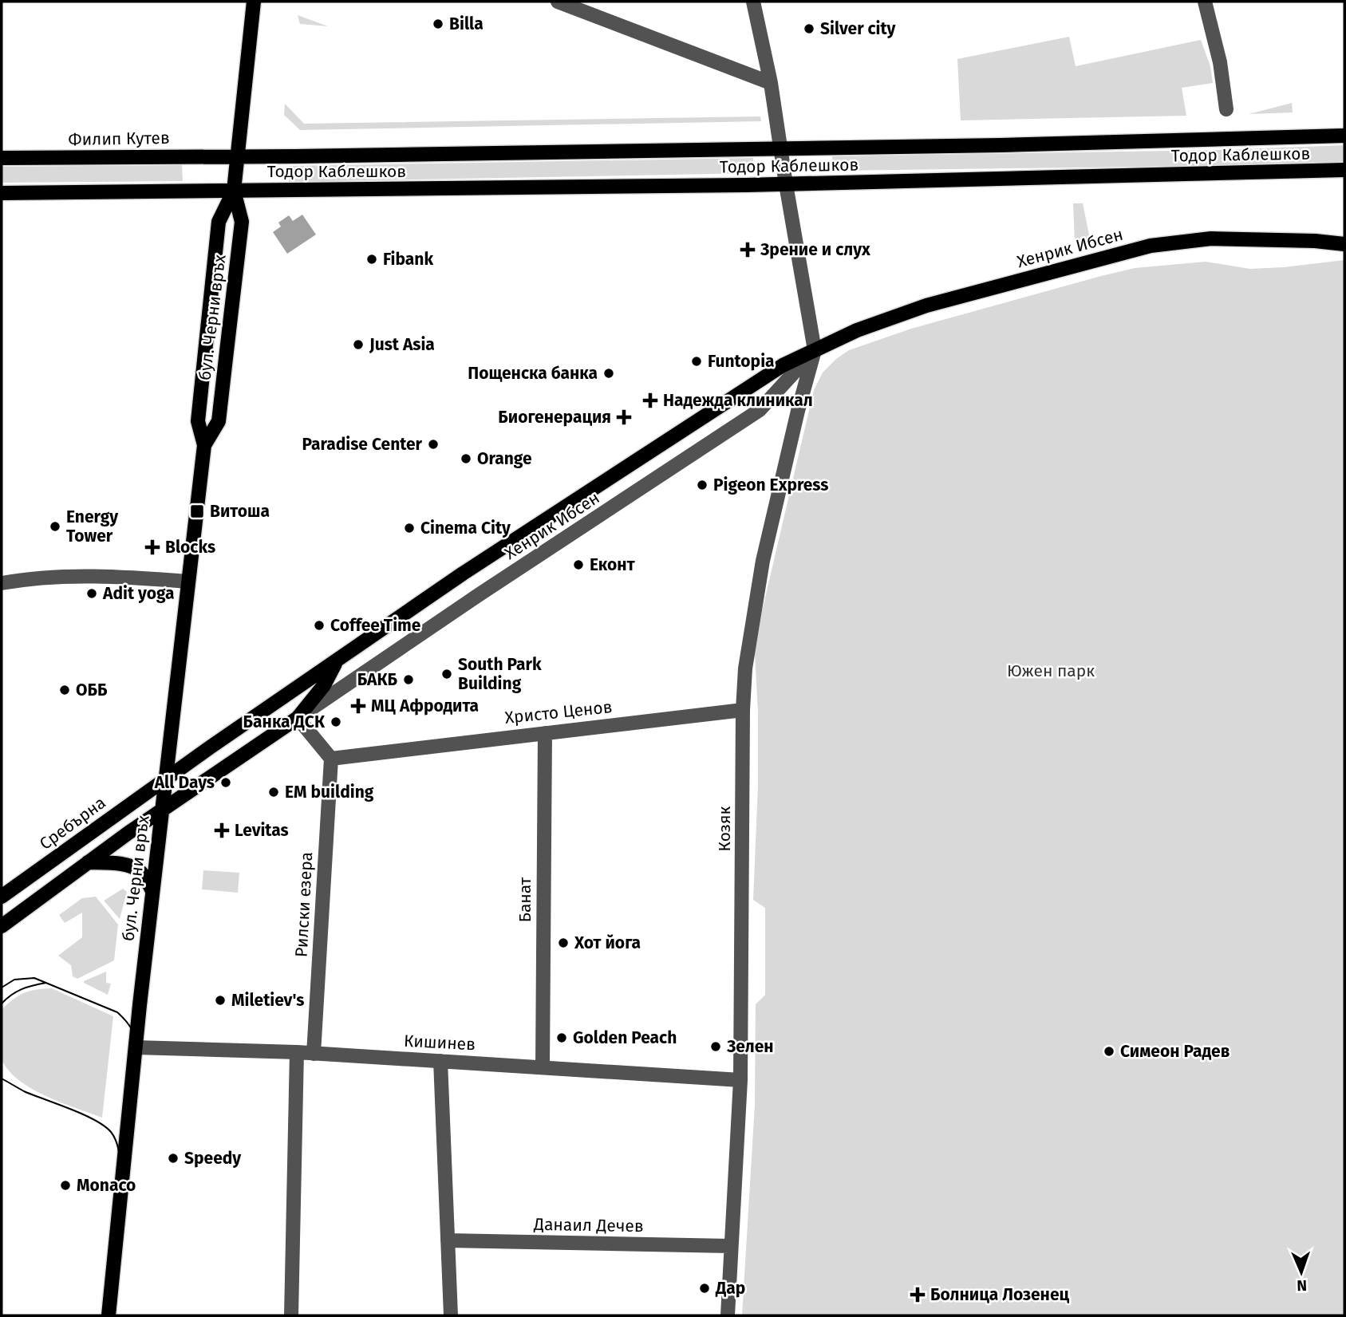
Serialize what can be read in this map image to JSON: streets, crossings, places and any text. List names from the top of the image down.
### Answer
{
  "streets": {
    "main road": [
      "Филип Кутев",
      "Тодор Каблешков",
      "Хенрик Ибсен",
      "бул. Черни връх",
      "Сребърна"
    ],
    "street": [
      "Христо Ценов",
      "Козяк",
      "Банат",
      "Рилски езера",
      "Кишинев",
      "Данаил Дечев"
    ]
  },
  "crossings": [
    ["Филип Кутев", "Тодор Каблешков"],
    ["Филип Кутев", "бул. Черни връх"],
    ["Тодор Каблешков", "бул. Черни връх"],
    ["Хенрик Ибсен", "бул. Черни връх"],
    ["Хенрик Ибсен", "Сребърна"],
    ["Хенрик Ибсен", "Козяк"],
    ["бул. Черни връх", "Сребърна"],
    ["бул. Черни връх", "Кишинев"],
    ["Христо Ценов", "Козяк"],
    ["Христо Ценов", "Банат"],
    ["Христо Ценов", "Рилски езера"],
    ["Козяк", "Кишинев"],
    ["Козяк", "Данаил Дечев"],
    ["Банат", "Кишинев"],
    ["Рилски езера", "Кишинев"]
  ],
  "parks": ["Южен парк"],
  "places": {
    "other": [
      "Billa",
      "Silver city",
      "Fibank",
      "Just Asia",
      "Funtopia",
      "Пощенска банка",
      "Paradise Center",
      "Orange",
      "Pigeon Express",
      "Energy Tower",
      "Cinema City",
      "Еконт",
      "Adit yoga",
      "Coffee Time",
      "South Park Building",
      "БАКБ",
      "ОББ",
      "Банка ДСК",
      "All Days",
      "EM building",
      "Хот йога",
      "Miletiev's",
      "Golden Peach",
      "Зелен",
      "Симеон Радев",
      "Speedy",
      "Monaco",
      "Дар"
    ],
    "health": [
      "Зрение и слух",
      "Надежда клиникал",
      "Биогенерация",
      "Blocks",
      "МЦ Афродита",
      "Levitas",
      "Болница Лозенец"
    ],
    "transit": ["Витоша"]
  },
  "north": "bottom"
}
